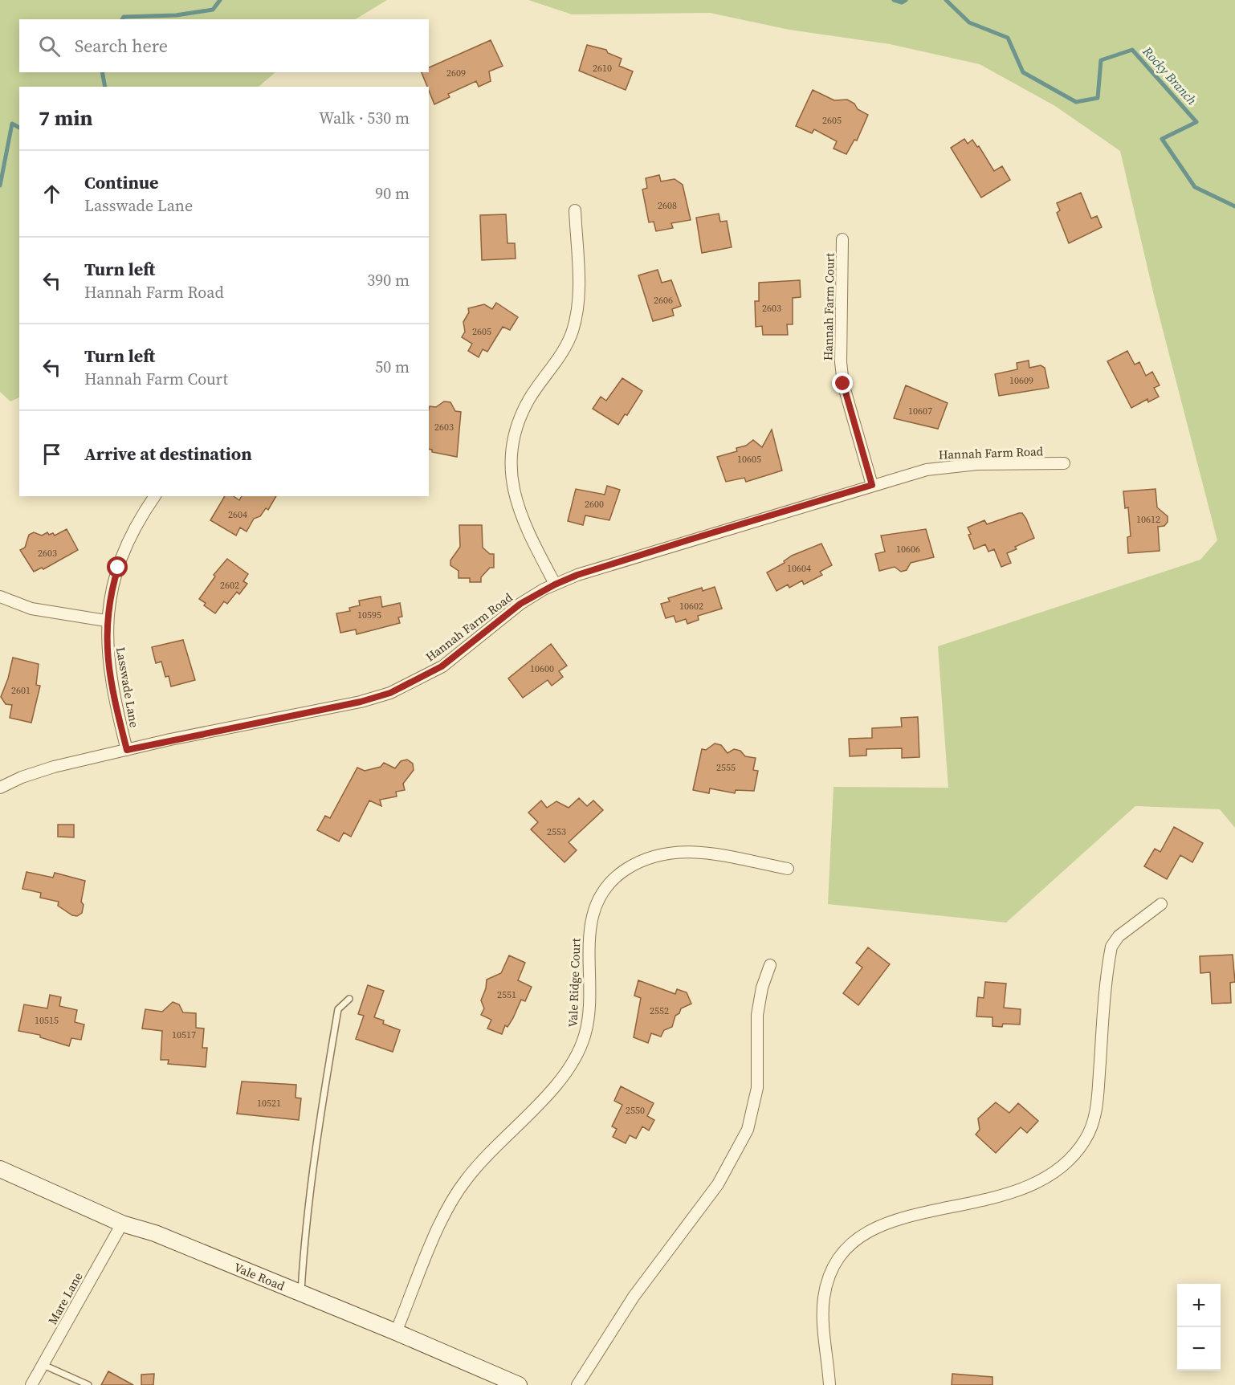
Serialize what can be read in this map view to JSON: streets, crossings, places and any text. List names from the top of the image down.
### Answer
{
  "streets": {
    "main road": ["Vale Road"],
    "street": [
      "Hannah Farm Court",
      "Hannah Farm Road",
      "Lasswade Lane",
      "Vale Ridge Court",
      "Mare Lane"
    ]
  },
  "crossings": [
    ["Hannah Farm Court", "Hannah Farm Road"],
    ["Hannah Farm Road", "Lasswade Lane"],
    ["Vale Ridge Court", "Vale Road"],
    ["Vale Road", "Mare Lane"]
  ],
  "water": ["Rocky Branch"],
  "house_numbers": [
    "2610",
    "2609",
    "2605",
    "2608",
    "2606",
    "2603",
    "2605",
    "10609",
    "10607",
    "2603",
    "10605",
    "2600",
    "2604",
    "10612",
    "10606",
    "2603",
    "10604",
    "2602",
    "10602",
    "10595",
    "10600",
    "2601",
    "2555",
    "2553",
    "2551",
    "2552",
    "10515",
    "10517",
    "10521",
    "2550"
  ],
  "page": {
    "search": "Search here",
    "heading": ["7 min", "Walk · 530 m"],
    "list": [
      ["Continue", "Lasswade Lane", "90 m"],
      ["Turn left", "Hannah Farm Road", "390 m"],
      ["Turn left", "Hannah Farm Court", "50 m"],
      "Arrive at destination"
    ],
    "map_buttons": ["+", "−"]
  }
}
